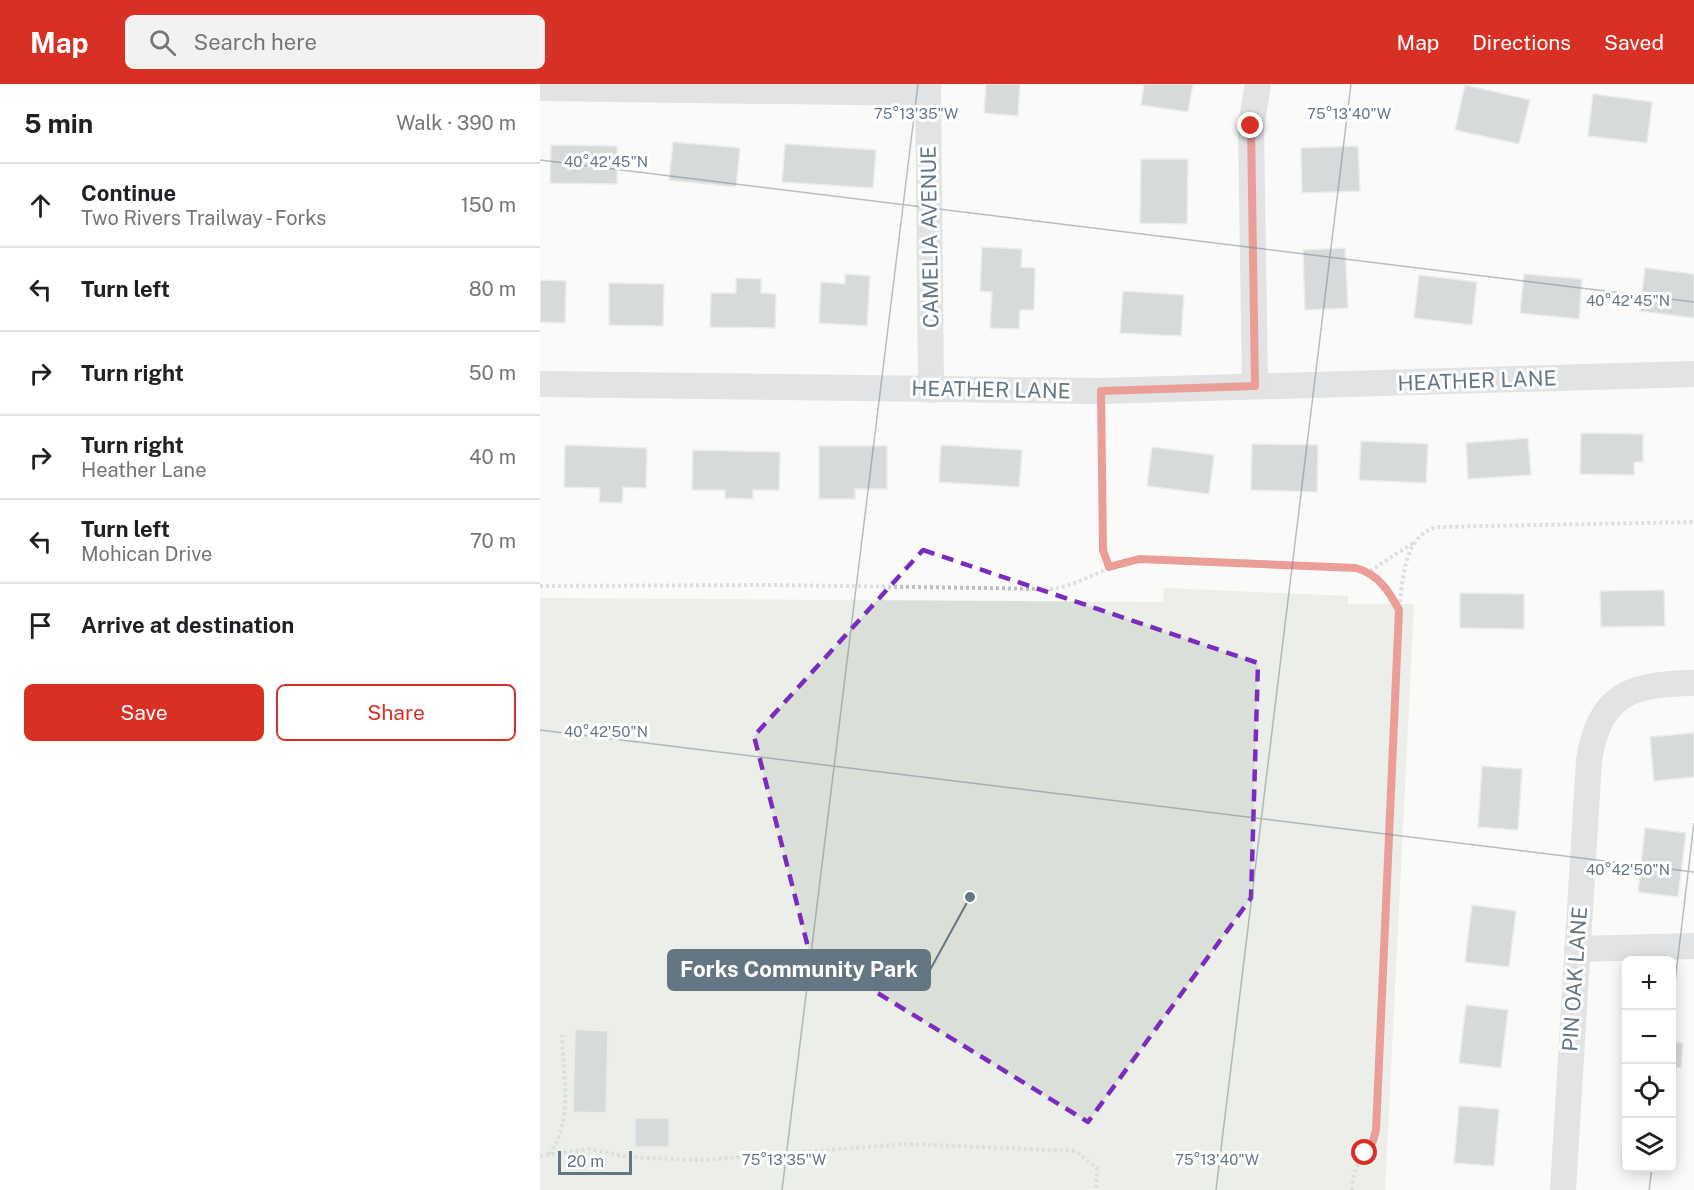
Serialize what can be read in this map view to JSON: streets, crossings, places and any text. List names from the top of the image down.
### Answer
{
  "streets": {
    "street": ["CAMELIA AVENUE", "HEATHER LANE", "PIN OAK LANE"]
  },
  "crossings": [
    ["CAMELIA AVENUE", "HEATHER LANE"]
  ],
  "places": ["Forks Community Park"],
  "scale_bar": "20 m",
  "page": {
    "header": "Map",
    "search": "Search here",
    "nav": ["Map", "Directions", "Saved"],
    "heading": ["5 min", "Walk · 390 m"],
    "list": [
      ["Continue", "Two Rivers Trailway - Forks", "150 m"],
      ["Turn left", "80 m"],
      ["Turn right", "50 m"],
      ["Turn right", "Heather Lane", "40 m"],
      ["Turn left", "Mohican Drive", "70 m"],
      "Arrive at destination"
    ],
    "buttons": ["Save", "Share"],
    "map_buttons": ["+", "−"],
    "scale": "20 m"
  },
  "coordinates": [
    "75°13'35\"W",
    "75°13'40\"W",
    "40°42'45\"N",
    "40°42'50\"N"
  ]
}
